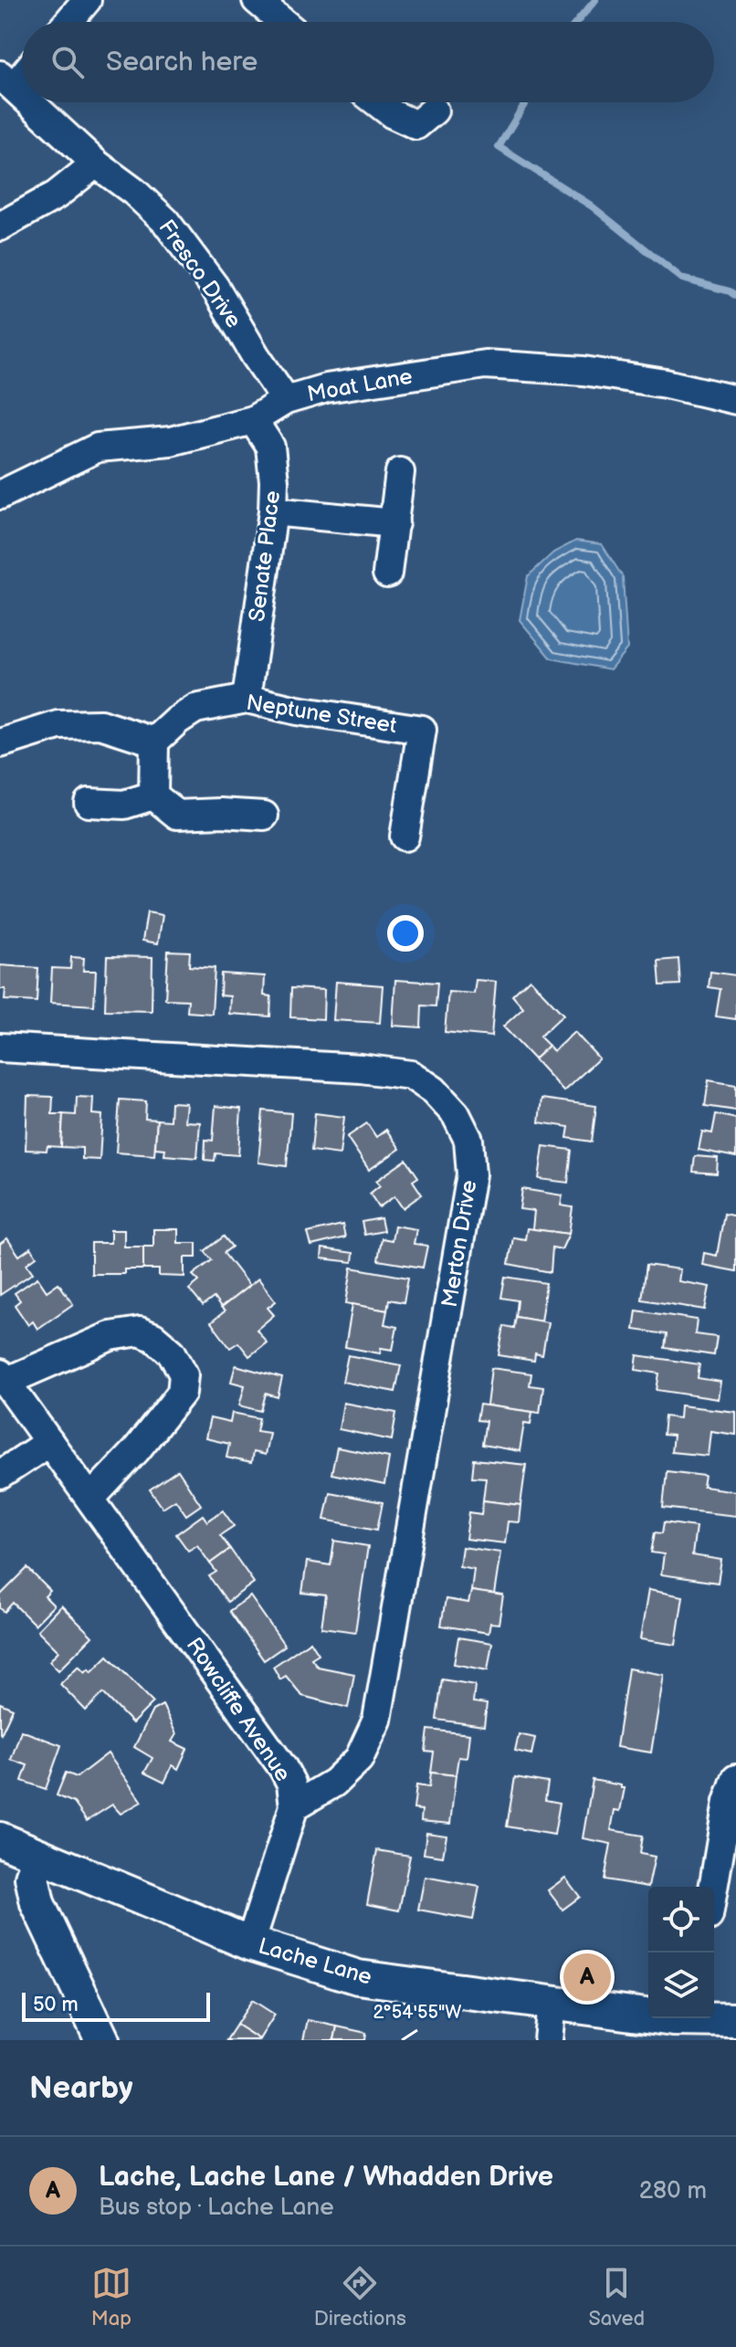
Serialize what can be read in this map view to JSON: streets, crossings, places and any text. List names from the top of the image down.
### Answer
{
  "streets": {
    "street": [
      "Fresco Drive",
      "Moat Lane",
      "Senate Place",
      "Neptune Street",
      "Merton Drive",
      "Rowcliffe Avenue",
      "Lache Lane"
    ]
  },
  "crossings": [
    ["Fresco Drive", "Moat Lane"],
    ["Moat Lane", "Senate Place"],
    ["Senate Place", "Neptune Street"],
    ["Merton Drive", "Rowcliffe Avenue"],
    ["Rowcliffe Avenue", "Lache Lane"]
  ],
  "scale_bar": "50 m",
  "page": {
    "search": "Search here",
    "pins": "A",
    "scale": "50 m",
    "heading": "Nearby",
    "list": [
      {
        "mark": "A",
        "name": "Lache, Lache Lane / Whadden Drive",
        "note": "Bus stop · Lache Lane",
        "value": "280 m"
      }
    ],
    "nav": ["Map", "Directions", "Saved"]
  },
  "coordinates": ["2°54'55\"W"]
}
